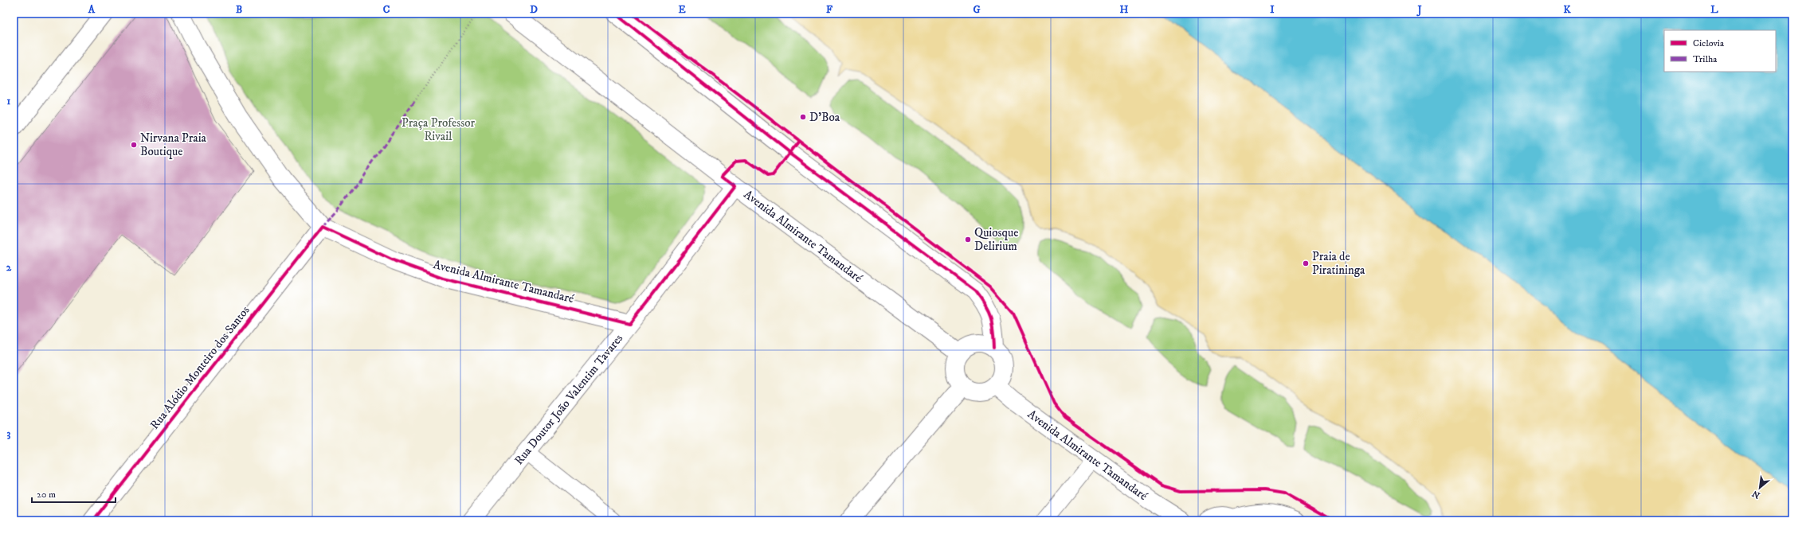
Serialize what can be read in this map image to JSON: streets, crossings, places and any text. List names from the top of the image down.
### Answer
{
  "streets": {
    "street": ["Avenida Almirante Tamandaré", "Rua Alódio Monteiro dos Santos", "Rua Doutor João Valentim Tavares"]
  },
  "crossings": [
    ["Avenida Almirante Tamandaré", "Rua Alódio Monteiro dos Santos"],
    ["Avenida Almirante Tamandaré", "Rua Doutor João Valentim Tavares"]
  ],
  "parks": ["Praça Professor Rivail"],
  "places": [
    "D'Boa",
    "Nirvana Praia Boutique",
    "Quiosque Delirium",
    "Praia de Piratininga"
  ],
  "legend": ["Ciclovia", "Trilha"],
  "scale_bar": "20 m",
  "north": "bottom left",
  "grid": {
    "columns": [
      "A",
      "B",
      "C",
      "D",
      "E",
      "F",
      "G",
      "H",
      "I",
      "J",
      "K",
      "L"
    ],
    "rows": ["1", "2", "3"]
  }
}
